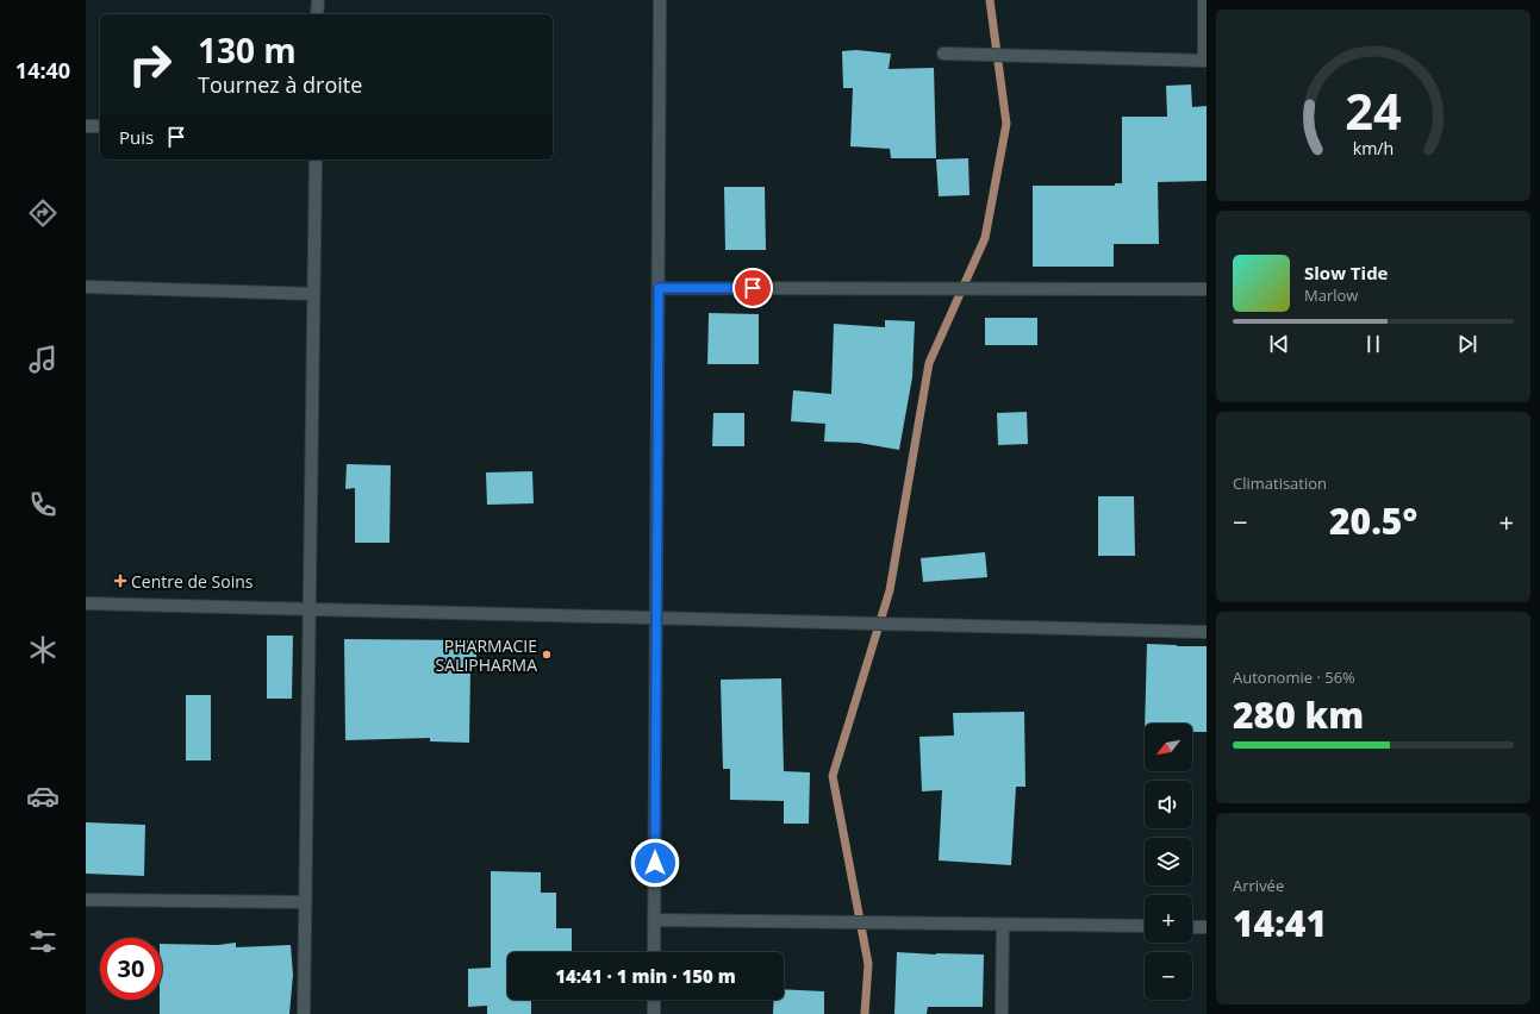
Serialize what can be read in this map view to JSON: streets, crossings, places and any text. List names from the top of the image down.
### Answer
{
  "places": {
    "health": ["Centre de Soins"],
    "other": ["PHARMACIE SALIPHARMA"]
  },
  "north": "bottom left",
  "page": {
    "tabs": "14:40",
    "turn": ["130 m", "Tournez à droite"],
    "then": "Puis",
    "song": ["Slow Tide", "Marlow"],
    "tile": [
      "Climatisation",
      ["Autonomie · 56%", "280 km"],
      ["Arrivée", "14:41"]
    ],
    "heat": ["−", "20.5°", "+"],
    "map_buttons": ["+", "−"],
    "limit": "30",
    "trip": "14:41 · 1 min · 150 m",
    "gauge": ["24", "km/h"]
  }
}
